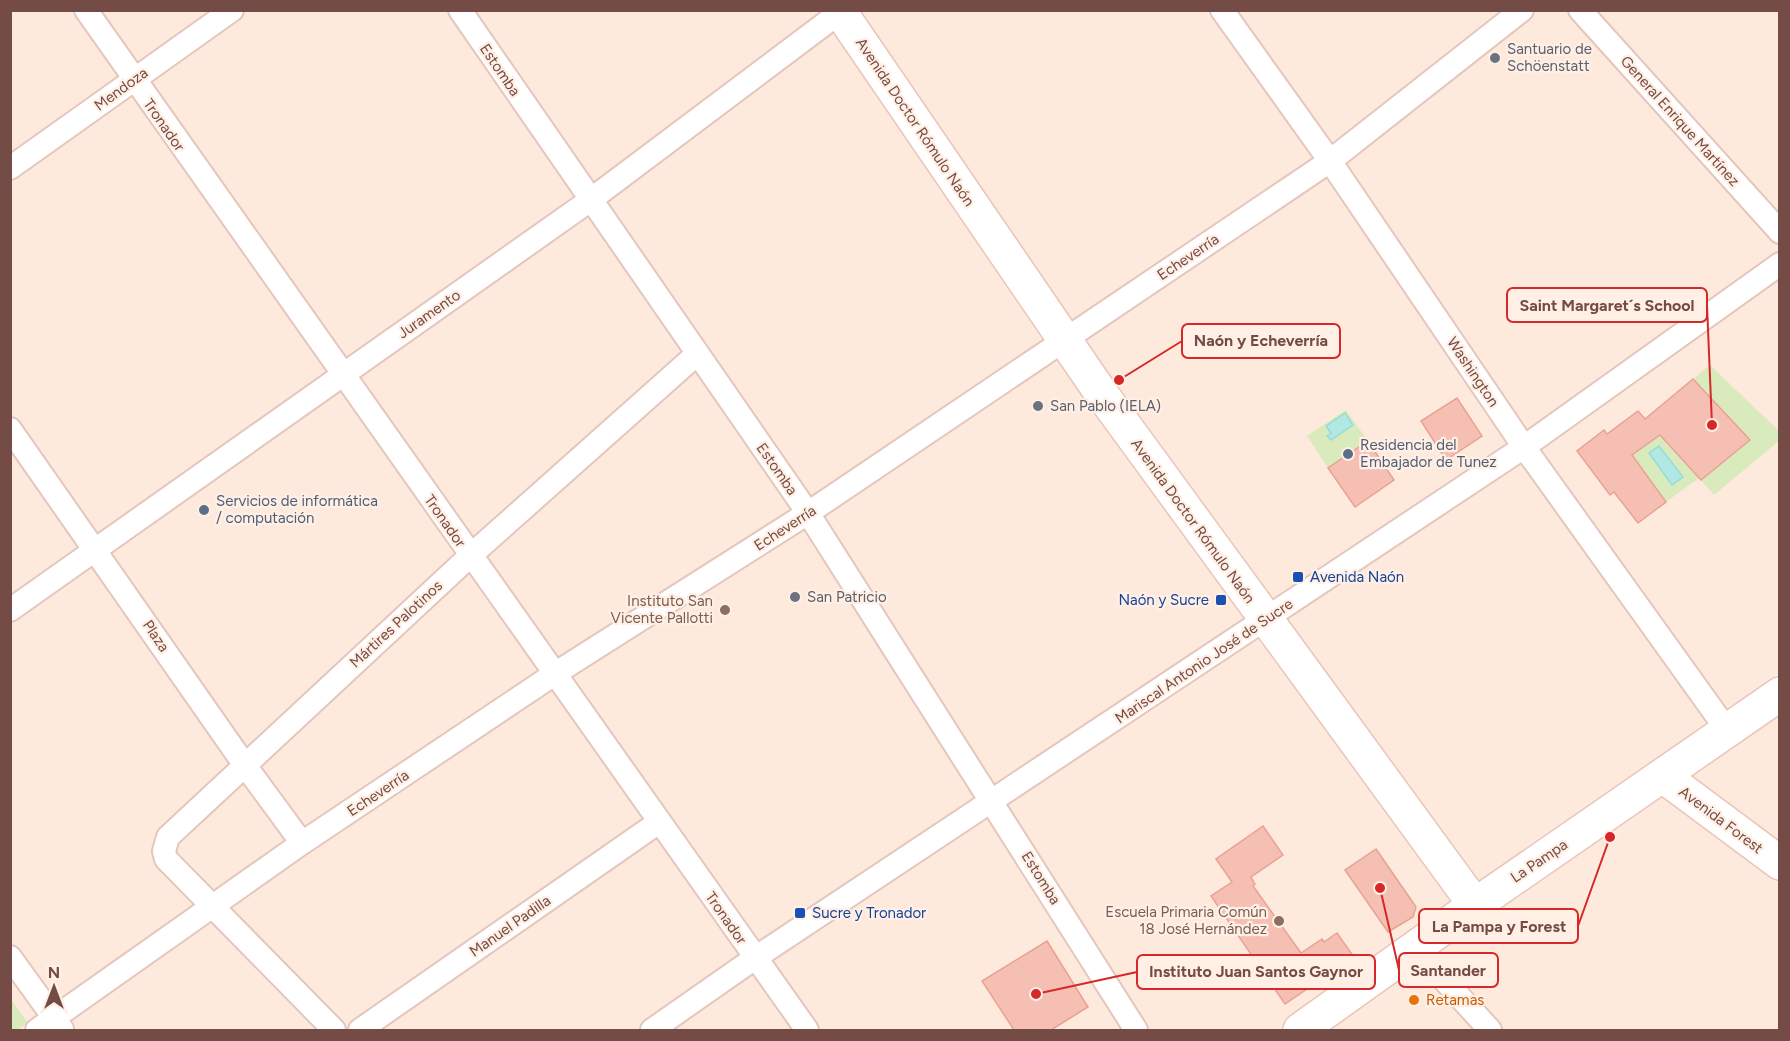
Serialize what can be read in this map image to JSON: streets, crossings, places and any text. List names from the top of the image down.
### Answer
{
  "streets": {
    "street": [
      "Estomba",
      "Mendoza",
      "General Enrique Martínez",
      "Avenida Doctor Rómulo Naón",
      "Tronador",
      "Echeverría",
      "Juramento",
      "Washington",
      "Mártires Palotinos",
      "Plaza",
      "Mariscal Antonio José de Sucre",
      "Avenida Forest",
      "La Pampa",
      "Manuel Padilla"
    ]
  },
  "crossings": [
    ["Estomba", "Echeverría"],
    ["Estomba", "Juramento"],
    ["Estomba", "Mártires Palotinos"],
    ["Estomba", "Mariscal Antonio José de Sucre"],
    ["Mendoza", "Tronador"],
    ["Avenida Doctor Rómulo Naón", "Echeverría"],
    ["Avenida Doctor Rómulo Naón", "Juramento"],
    ["Avenida Doctor Rómulo Naón", "Mariscal Antonio José de Sucre"],
    ["Avenida Doctor Rómulo Naón", "La Pampa"],
    ["Tronador", "Echeverría"],
    ["Tronador", "Juramento"],
    ["Tronador", "Mártires Palotinos"],
    ["Tronador", "Mariscal Antonio José de Sucre"],
    ["Tronador", "Manuel Padilla"],
    ["Echeverría", "Washington"],
    ["Echeverría", "Mártires Palotinos"],
    ["Echeverría", "Plaza"],
    ["Juramento", "Plaza"],
    ["Washington", "Mariscal Antonio José de Sucre"],
    ["Washington", "La Pampa"],
    ["Mártires Palotinos", "Plaza"],
    ["Avenida Forest", "La Pampa"]
  ],
  "places": {
    "other": [
      "Santuario de Schöenstatt",
      "Naón y Echeverría",
      "San Pablo (IELA)",
      "Saint Margaret´s School",
      "Residencia del Embajador de Tunez",
      "Servicios de informática / computación",
      "San Patricio",
      "Instituto San Vicente Pallotti",
      "La Pampa y Forest",
      "Santander",
      "Escuela Primaria Común 18 José Hernández",
      "Instituto Juan Santos Gaynor",
      "Retamas"
    ],
    "transit": ["Avenida Naón", "Naón y Sucre", "Sucre y Tronador"]
  },
  "north": "top"
}
